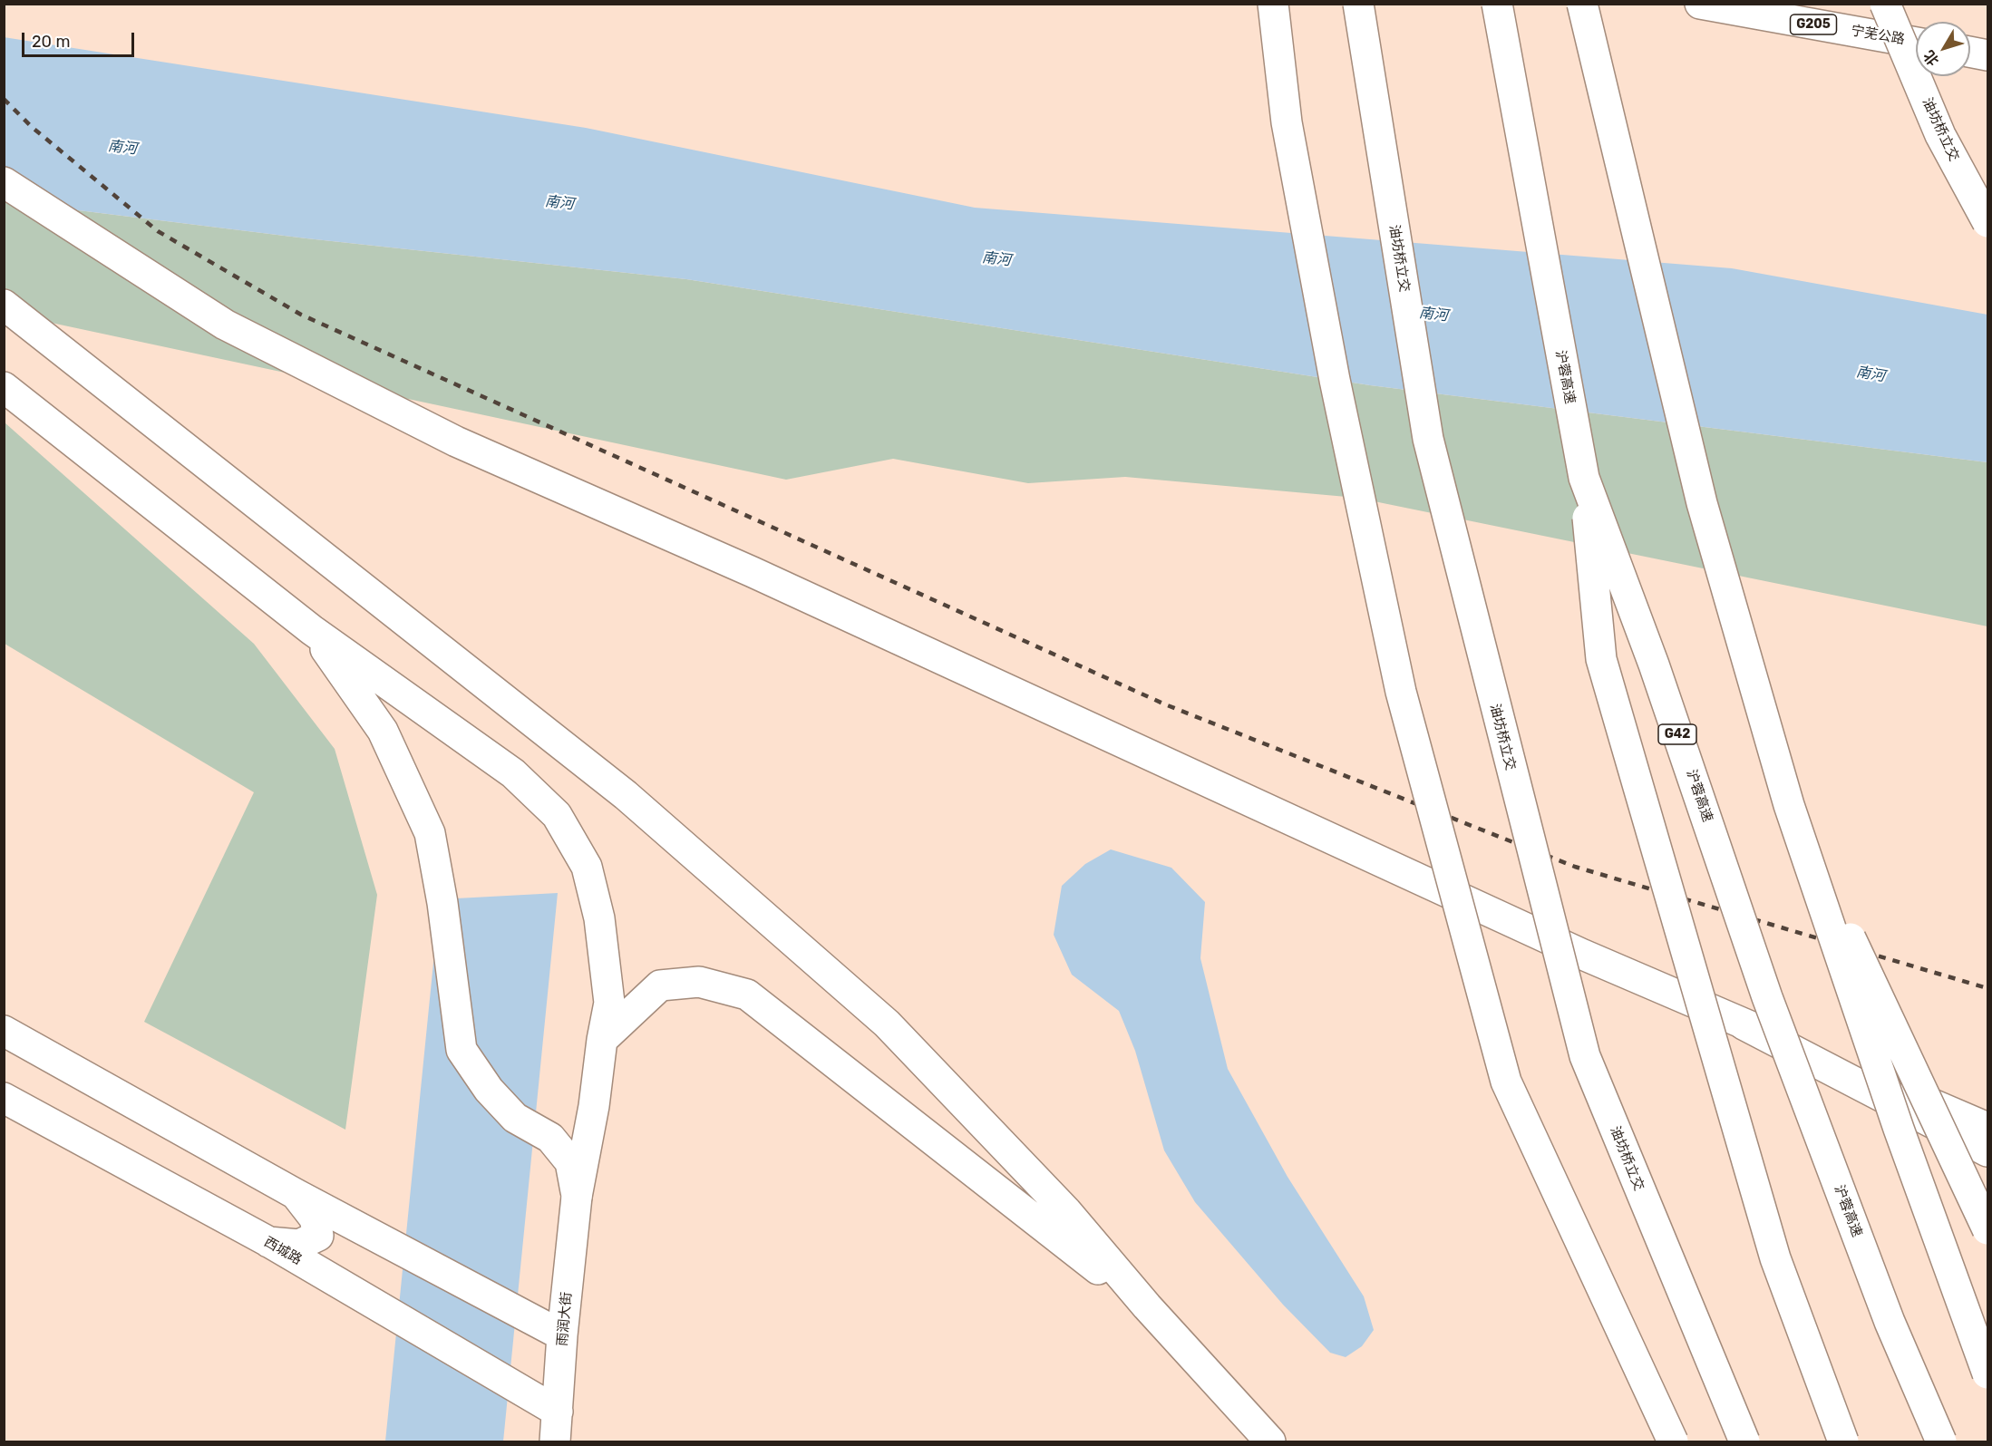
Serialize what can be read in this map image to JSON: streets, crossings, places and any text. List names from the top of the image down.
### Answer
{
  "streets": {
    "main road": [
      "G205",
      "宁芜公路",
      "油坊桥立交",
      "沪蓉高速",
      "G42",
      "西城路",
      "雨润大街"
    ]
  },
  "crossings": [
    ["西城路", "雨润大街"]
  ],
  "water": ["南河"],
  "scale_bar": "20 m",
  "north": "bottom left"
}
